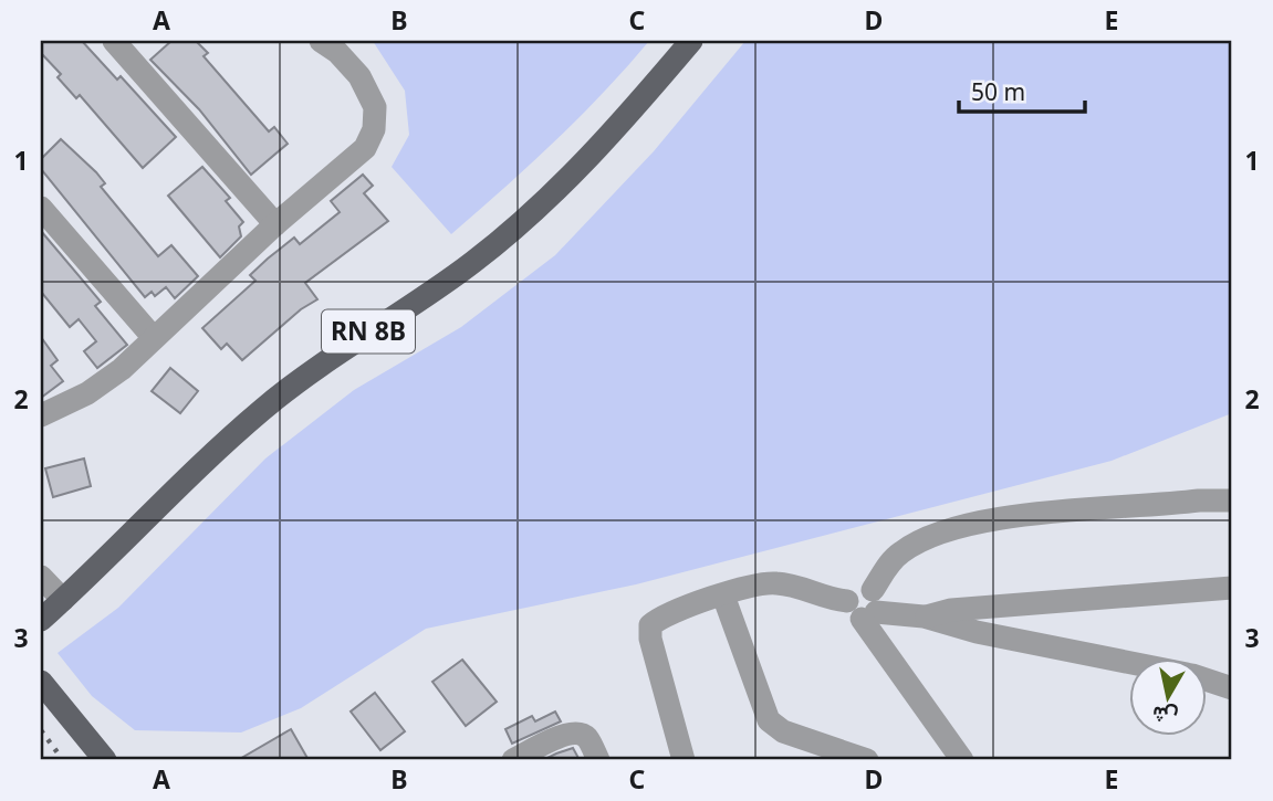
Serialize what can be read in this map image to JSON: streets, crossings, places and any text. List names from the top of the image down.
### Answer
{
  "streets": {
    "main road": ["RN 8B"]
  },
  "scale_bar": "50 m",
  "north": "bottom",
  "grid": {
    "columns": [
      "A",
      "B",
      "C",
      "D",
      "E"
    ],
    "rows": ["1", "2", "3"]
  }
}
